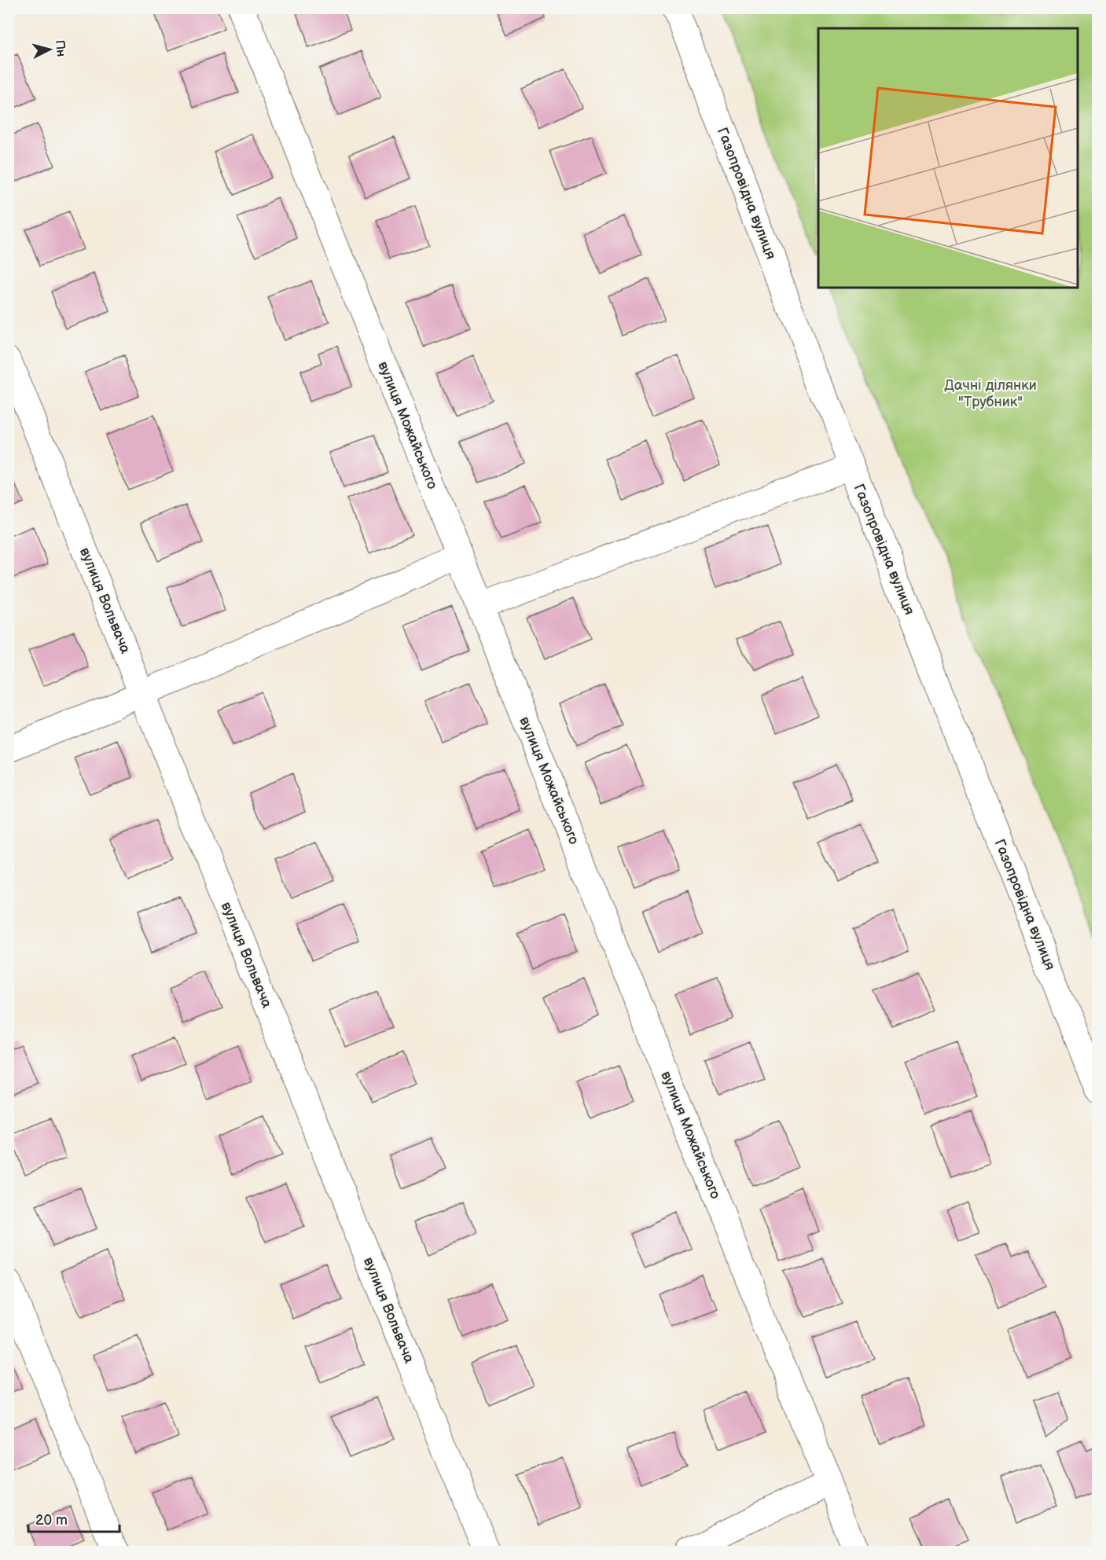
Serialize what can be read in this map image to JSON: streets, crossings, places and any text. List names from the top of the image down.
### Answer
{
  "streets": {
    "street": ["Газопровідна вулиця", "вулиця Можайського", "вулиця Вольвача"]
  },
  "parks": ["Дачні ділянки \"Трубник\""],
  "scale_bar": "20 m",
  "north": "right"
}
